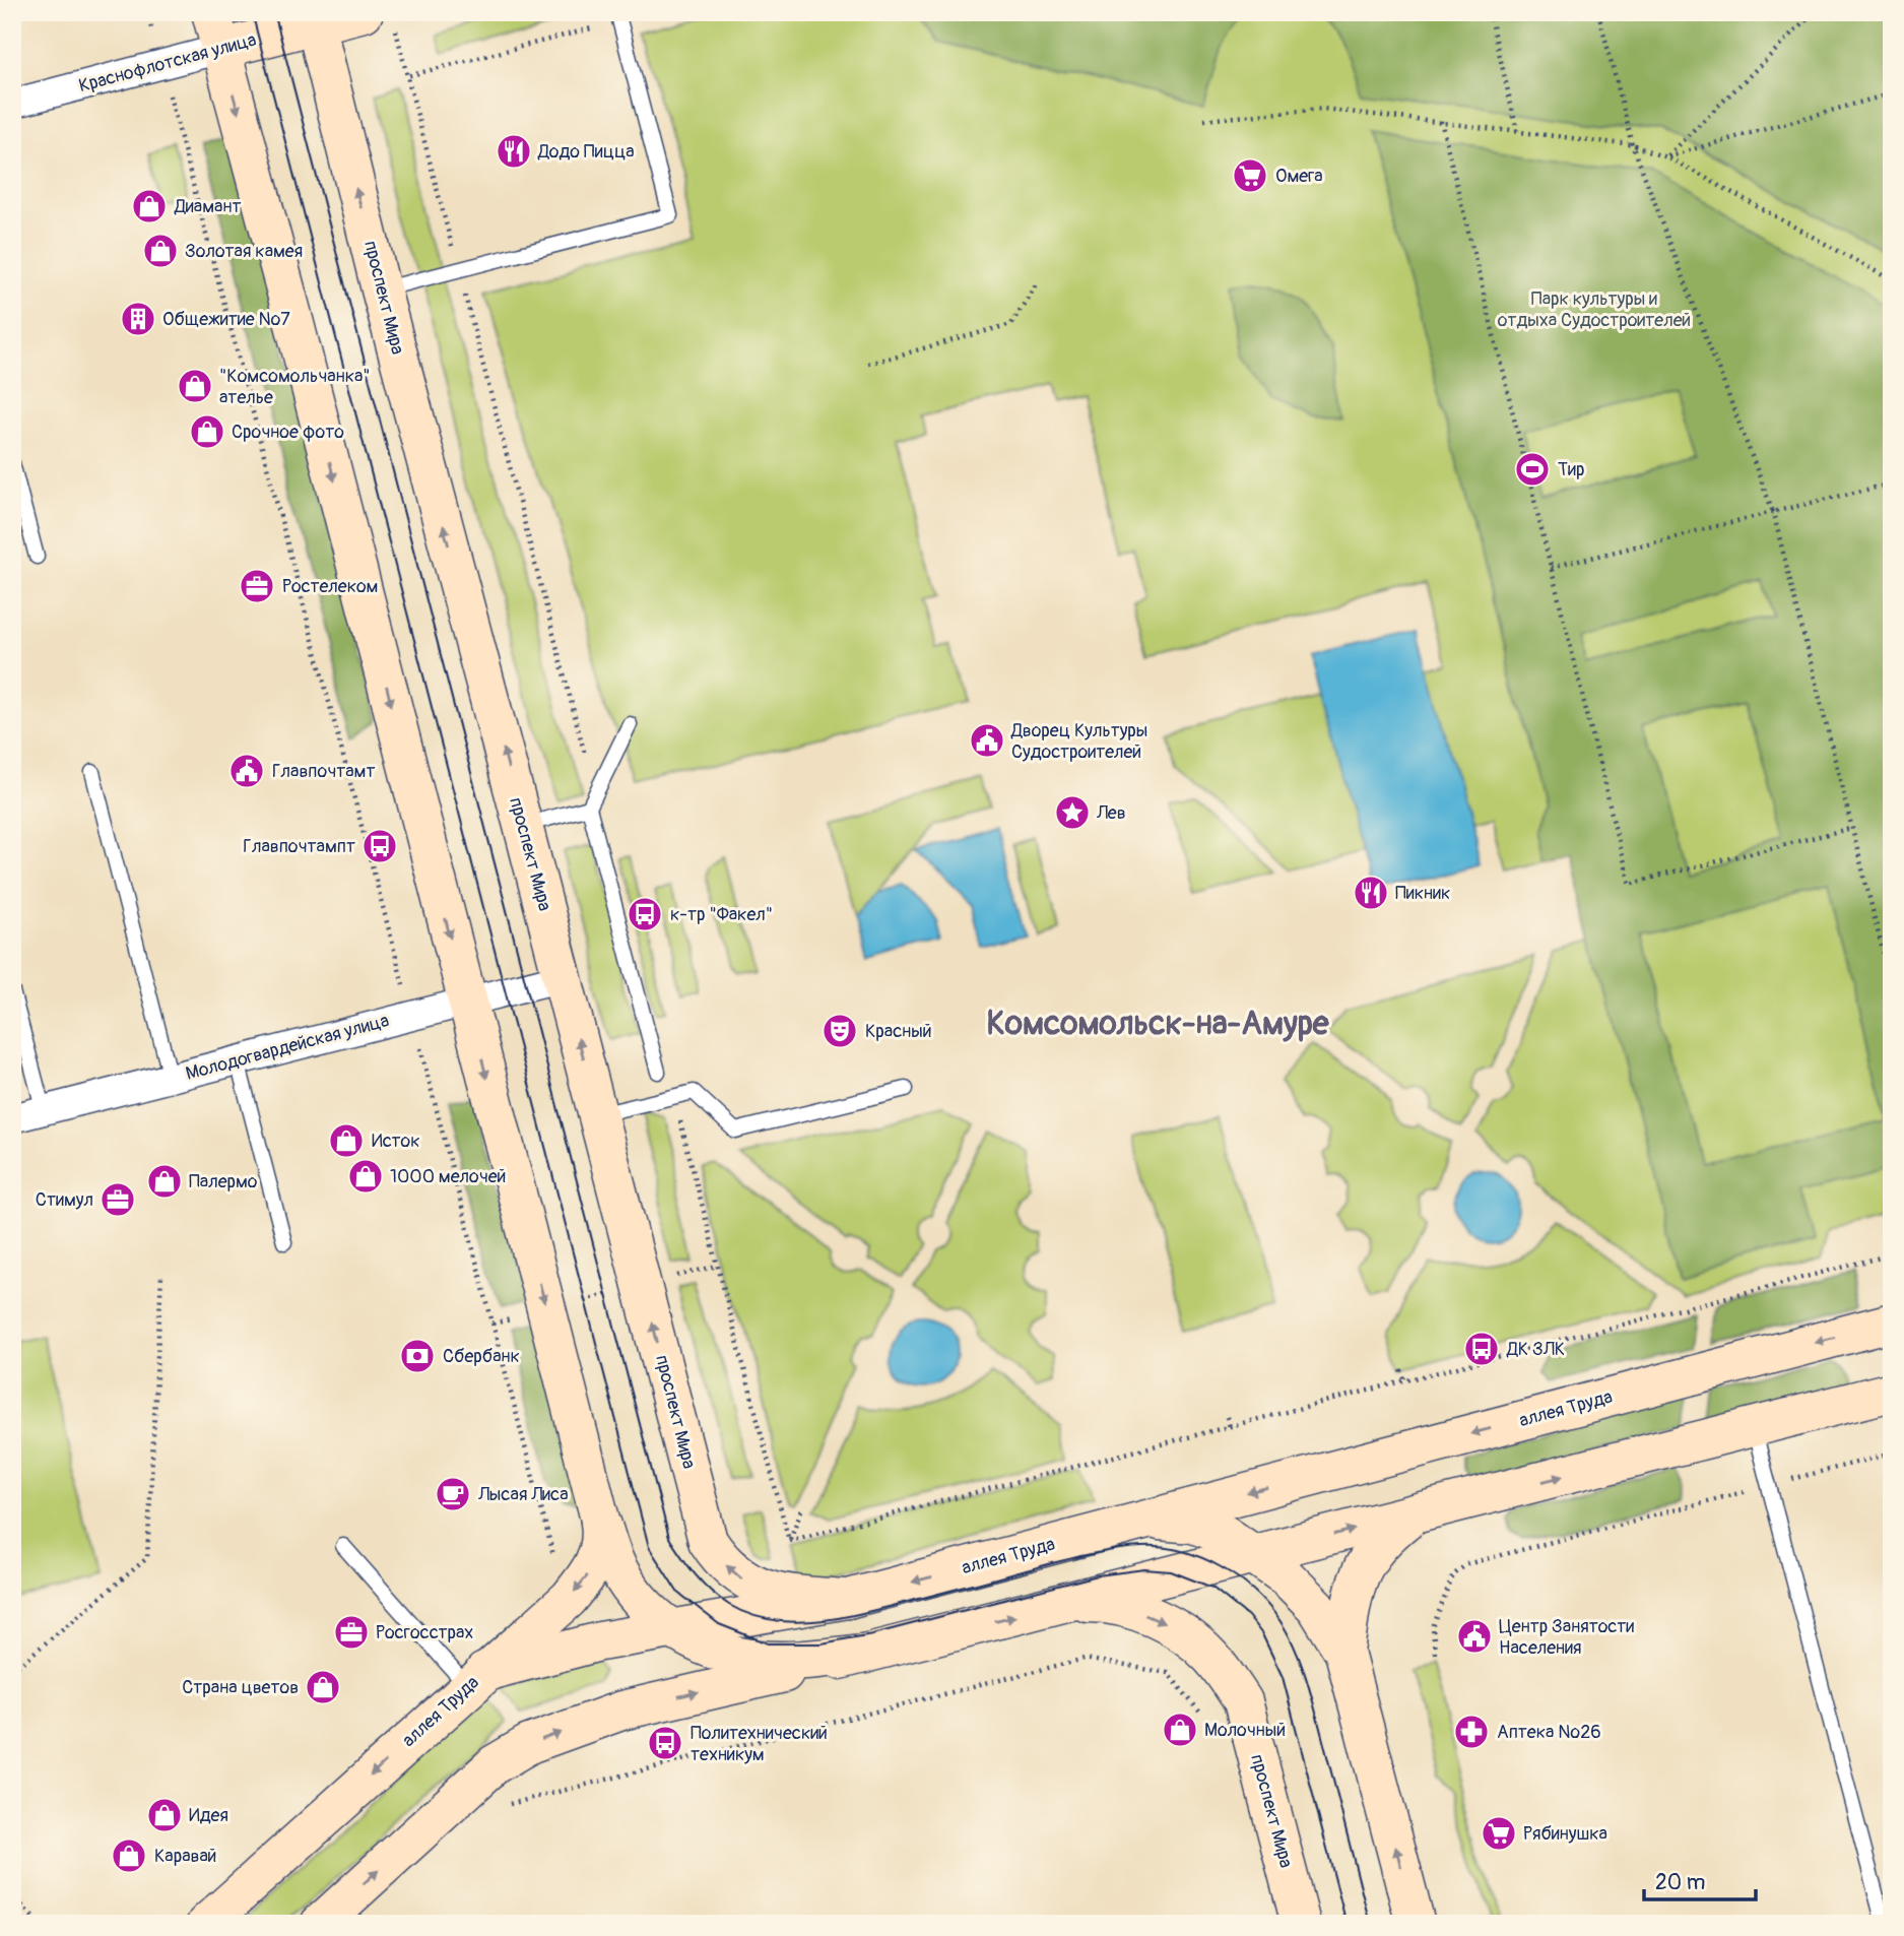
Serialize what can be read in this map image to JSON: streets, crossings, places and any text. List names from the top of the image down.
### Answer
{
  "streets": {
    "main road": ["Краснофлотская улица", "проспект Мира", "аллея Труда"],
    "street": ["Молодогвардейская улица"]
  },
  "crossings": [
    ["Краснофлотская улица", "проспект Мира"],
    ["проспект Мира", "Молодогвардейская улица"],
    ["проспект Мира", "аллея Труда"]
  ],
  "districts": ["Комсомольск-на-Амуре"],
  "parks": ["Парк культуры и отдыха Судостроителей"],
  "places": {
    "restaurant": ["Додо Пицца", "Пикник"],
    "supermarket": ["Омега", "Рябинушка"],
    "shop": [
      "Диамант",
      "Золотая камея",
      "\"Комсомольчанка\" ателье",
      "Срочное фото",
      "Исток",
      "1000 мелочей",
      "Палермо",
      "Страна цветов",
      "Молочный",
      "Идея",
      "Каравай"
    ],
    "building": ["Общежитие №7"],
    "sports": ["Тир"],
    "office": ["Ростелеком", "Стимул", "Росгосстрах"],
    "public building": ["Дворец Культуры Судостроителей", "Главпочтамт", "Центр Занятости Населения"],
    "place": ["Лев"],
    "bus stop": [
      "Главпочтампт",
      "к-тр \"Факел\"",
      "ДК ЗЛК",
      "Политехнический техникум"
    ],
    "theatre": ["Красный"],
    "bank": ["Сбербанк"],
    "cafe": ["Лысая Лиса"],
    "pharmacy": ["Аптека №26"]
  },
  "scale_bar": "20 m"
}
